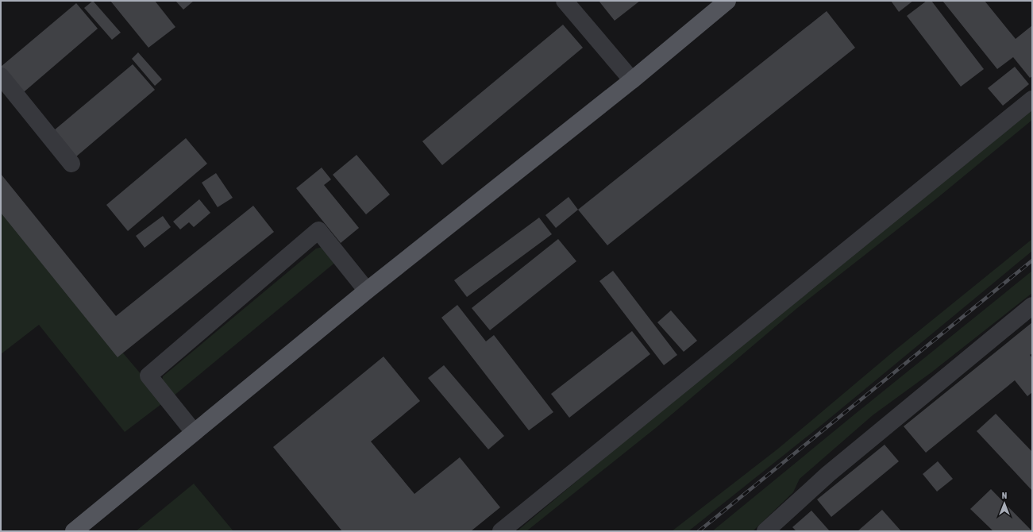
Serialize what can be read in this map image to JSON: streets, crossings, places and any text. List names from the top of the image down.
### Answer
{
  "north": "top"
}
